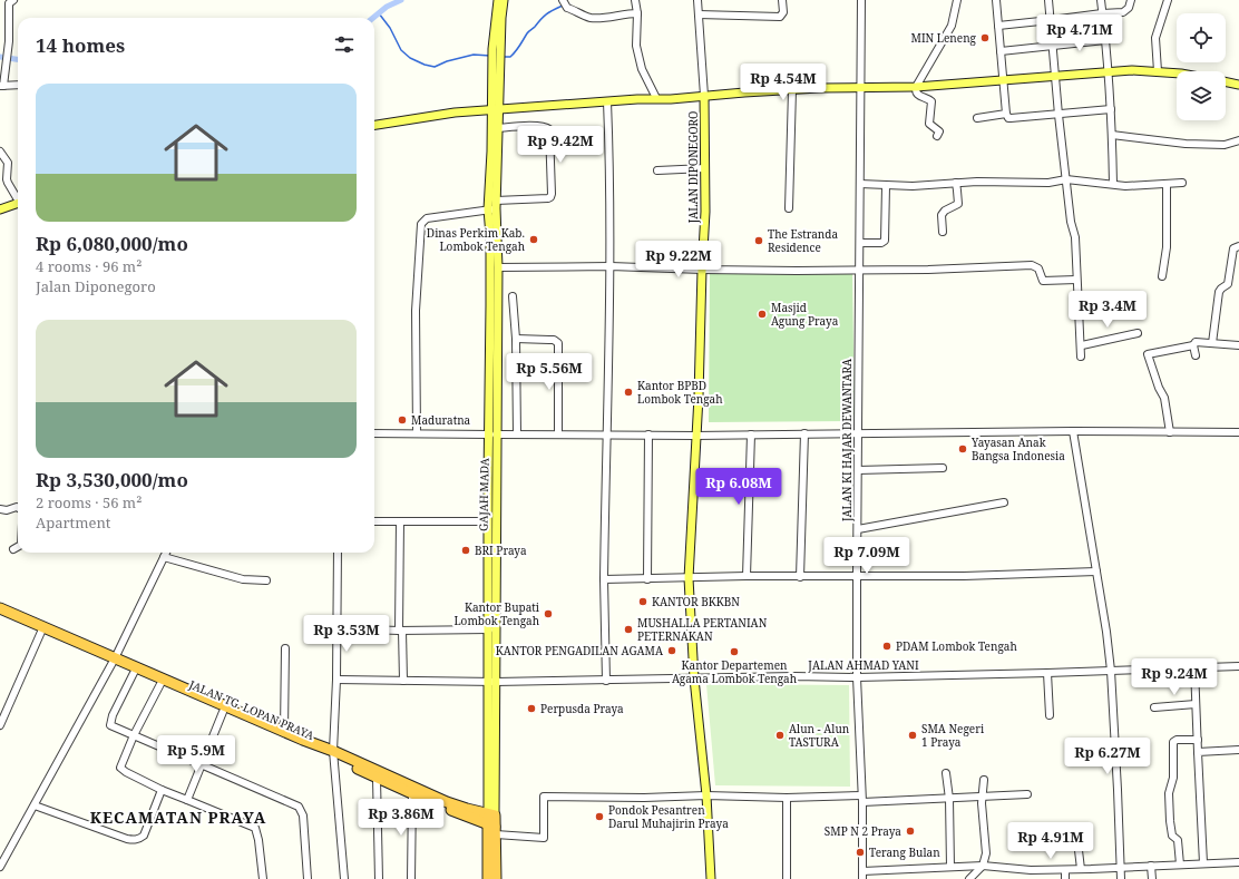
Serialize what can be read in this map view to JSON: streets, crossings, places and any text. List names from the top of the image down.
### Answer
{
  "streets": {
    "highway": ["GAJAH MADA", "JALAN TG. LOPAN PRAYA"],
    "main road": ["JALAN DIPONEGORO"],
    "street": ["JALAN KI HAJAR DEWANTARA", "JALAN AHMAD YANI"]
  },
  "crossings": [
    ["JALAN DIPONEGORO", "JALAN AHMAD YANI"],
    ["JALAN KI HAJAR DEWANTARA", "JALAN AHMAD YANI"],
    ["GAJAH MADA", "JALAN AHMAD YANI"],
    ["GAJAH MADA", "JALAN TG. LOPAN PRAYA"]
  ],
  "districts": ["KECAMATAN PRAYA"],
  "places": [
    "MIN Leneng",
    "Dinas Perkim Kab. Lombok Tengah",
    "The Estranda Residence",
    "Masjid Agung Praya",
    "Kantor BPBD Lombok Tengah",
    "Maduratna",
    "Yayasan Anak Bangsa Indonesia",
    "BRI Praya",
    "KANTOR BKKBN",
    "Kantor Bupati Lombok Tengah",
    "MUSHALLA PERTANIAN PETERNAKAN",
    "PDAM Lombok Tengah",
    "KANTOR PENGADILAN AGAMA",
    "Kantor Departemen Agama Lombok Tengah",
    "Perpusda Praya",
    "Alun - Alun TASTURA",
    "SMA Negeri 1 Praya",
    "Pondok Pesantren Darul Muhajirin Praya",
    "SMP N 2 Praya",
    "Terang Bulan"
  ],
  "page": {
    "price": [
      "Rp 4.71M",
      "Rp 4.54M",
      "Rp 9.42M",
      "Rp 9.22M",
      "Rp 3.4M",
      "Rp 5.56M",
      "Rp 6.08M",
      "Rp 7.09M",
      "Rp 3.53M",
      "Rp 9.24M",
      "Rp 5.9M",
      "Rp 6.27M",
      "Rp 3.86M",
      "Rp 4.91M"
    ],
    "heading": "14 homes",
    "list": [
      {
        "name": "Rp 6,080,000/mo",
        "note": "4 rooms · 96 m² · Jalan Diponegoro"
      },
      {
        "name": "Rp 3,530,000/mo",
        "note": "2 rooms · 56 m² · Apartment"
      }
    ]
  }
}
